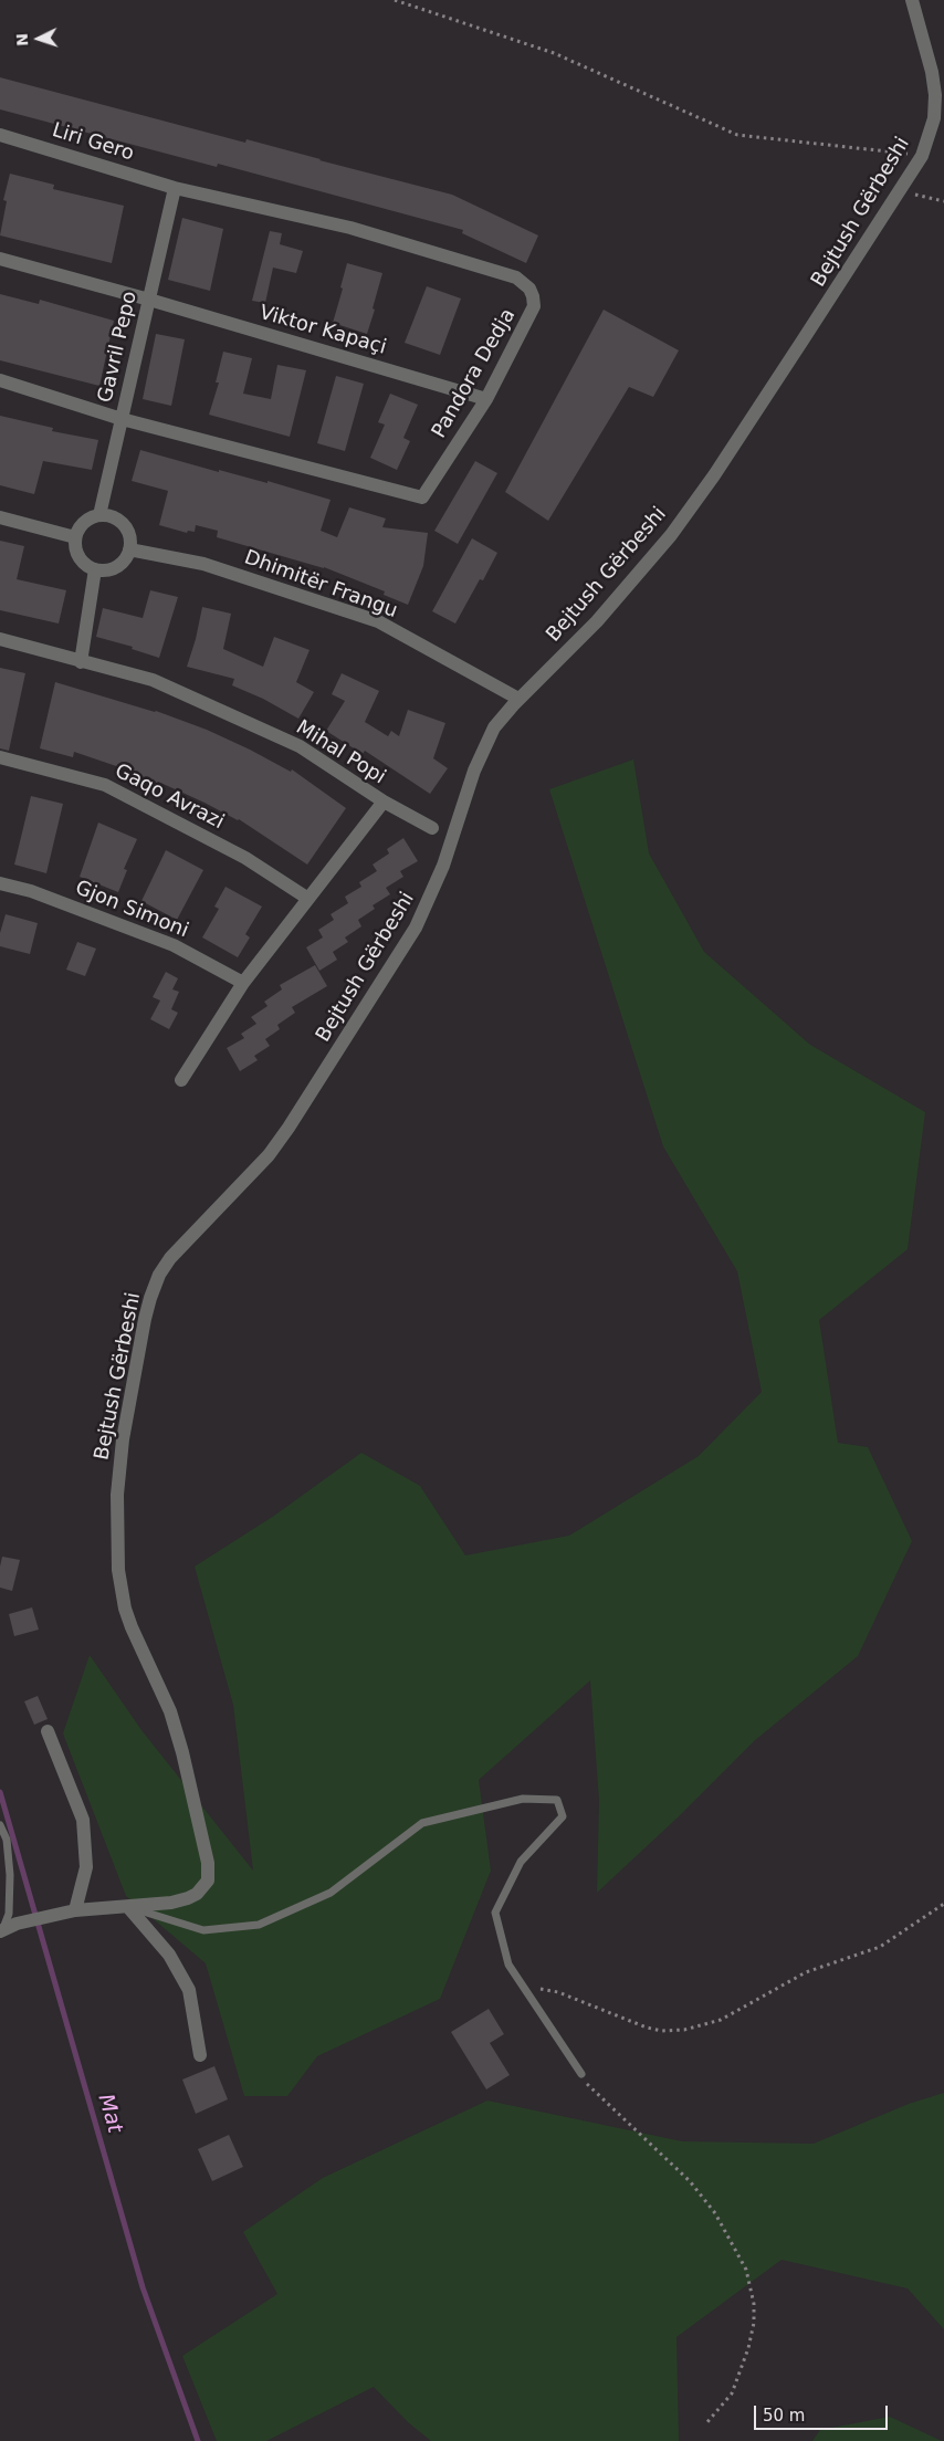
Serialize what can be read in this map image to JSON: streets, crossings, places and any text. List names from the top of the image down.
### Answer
{
  "streets": {
    "street": [
      "Liri Gero",
      "Bejtush Gërbeshi",
      "Viktor Kapaçi",
      "Gavril Pepo",
      "Pandora Dedja",
      "Dhimitër Frangu",
      "Mihal Popi",
      "Gaqo Avrazi",
      "Gjon Simoni"
    ]
  },
  "crossings": [
    ["Liri Gero", "Gavril Pepo"],
    ["Liri Gero", "Pandora Dedja"],
    ["Bejtush Gërbeshi", "Dhimitër Frangu"],
    ["Viktor Kapaçi", "Gavril Pepo"],
    ["Viktor Kapaçi", "Pandora Dedja"],
    ["Gavril Pepo", "Pandora Dedja"],
    ["Gavril Pepo", "Dhimitër Frangu"],
    ["Mihal Popi", "Gaqo Avrazi"],
    ["Mihal Popi", "Gjon Simoni"]
  ],
  "water": ["Mat"],
  "scale_bar": "50 m",
  "north": "left"
}
